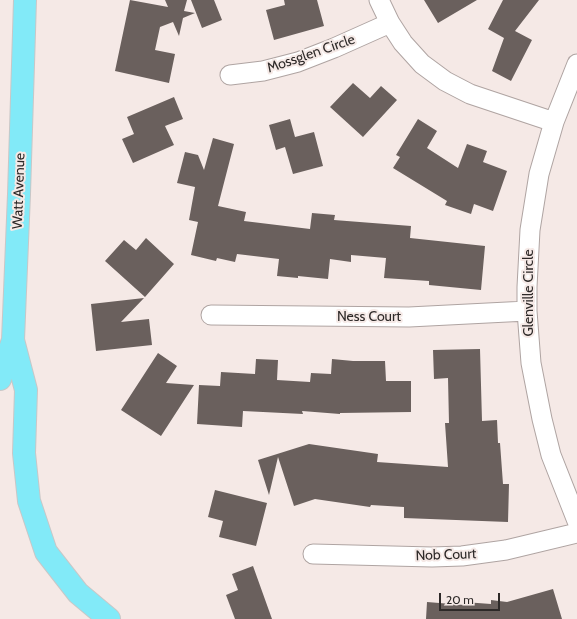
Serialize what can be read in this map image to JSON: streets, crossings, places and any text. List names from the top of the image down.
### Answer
{
  "streets": {
    "main road": ["Watt Avenue"],
    "street": [
      "Mossglen Circle",
      "Glenville Circle",
      "Ness Court",
      "Nob Court"
    ]
  },
  "crossings": [
    ["Glenville Circle", "Ness Court"]
  ],
  "scale_bar": "20 m"
}
